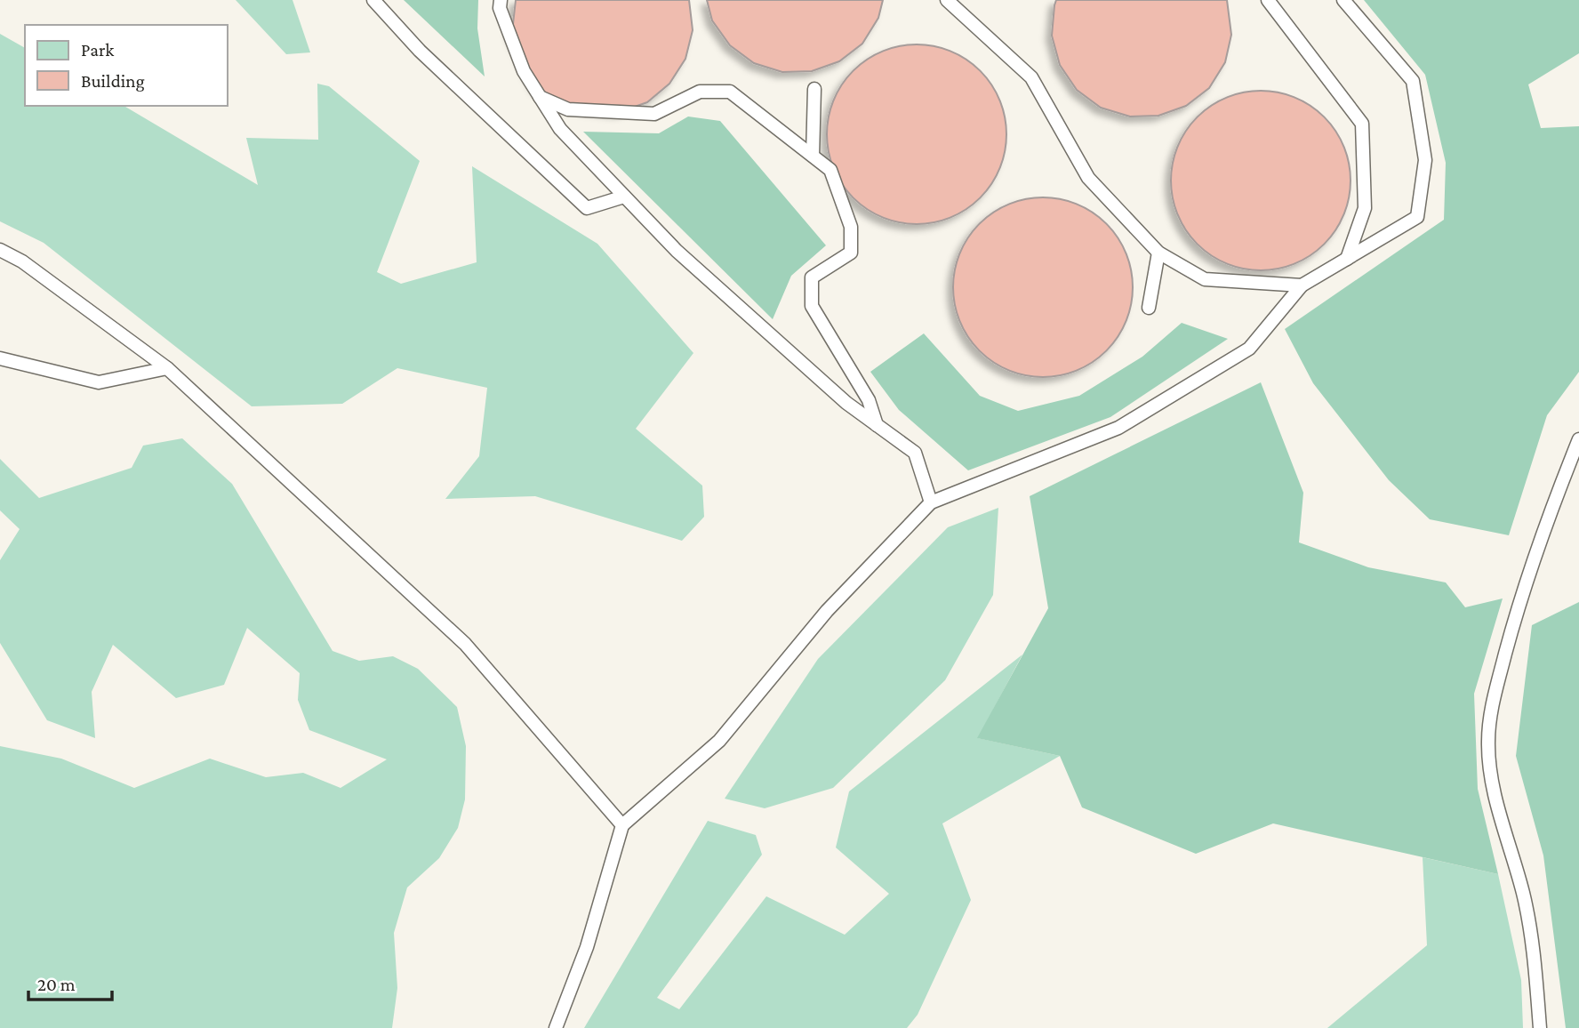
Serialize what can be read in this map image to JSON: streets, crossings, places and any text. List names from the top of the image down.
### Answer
{
  "legend": ["Park", "Building"],
  "scale_bar": "20 m"
}
